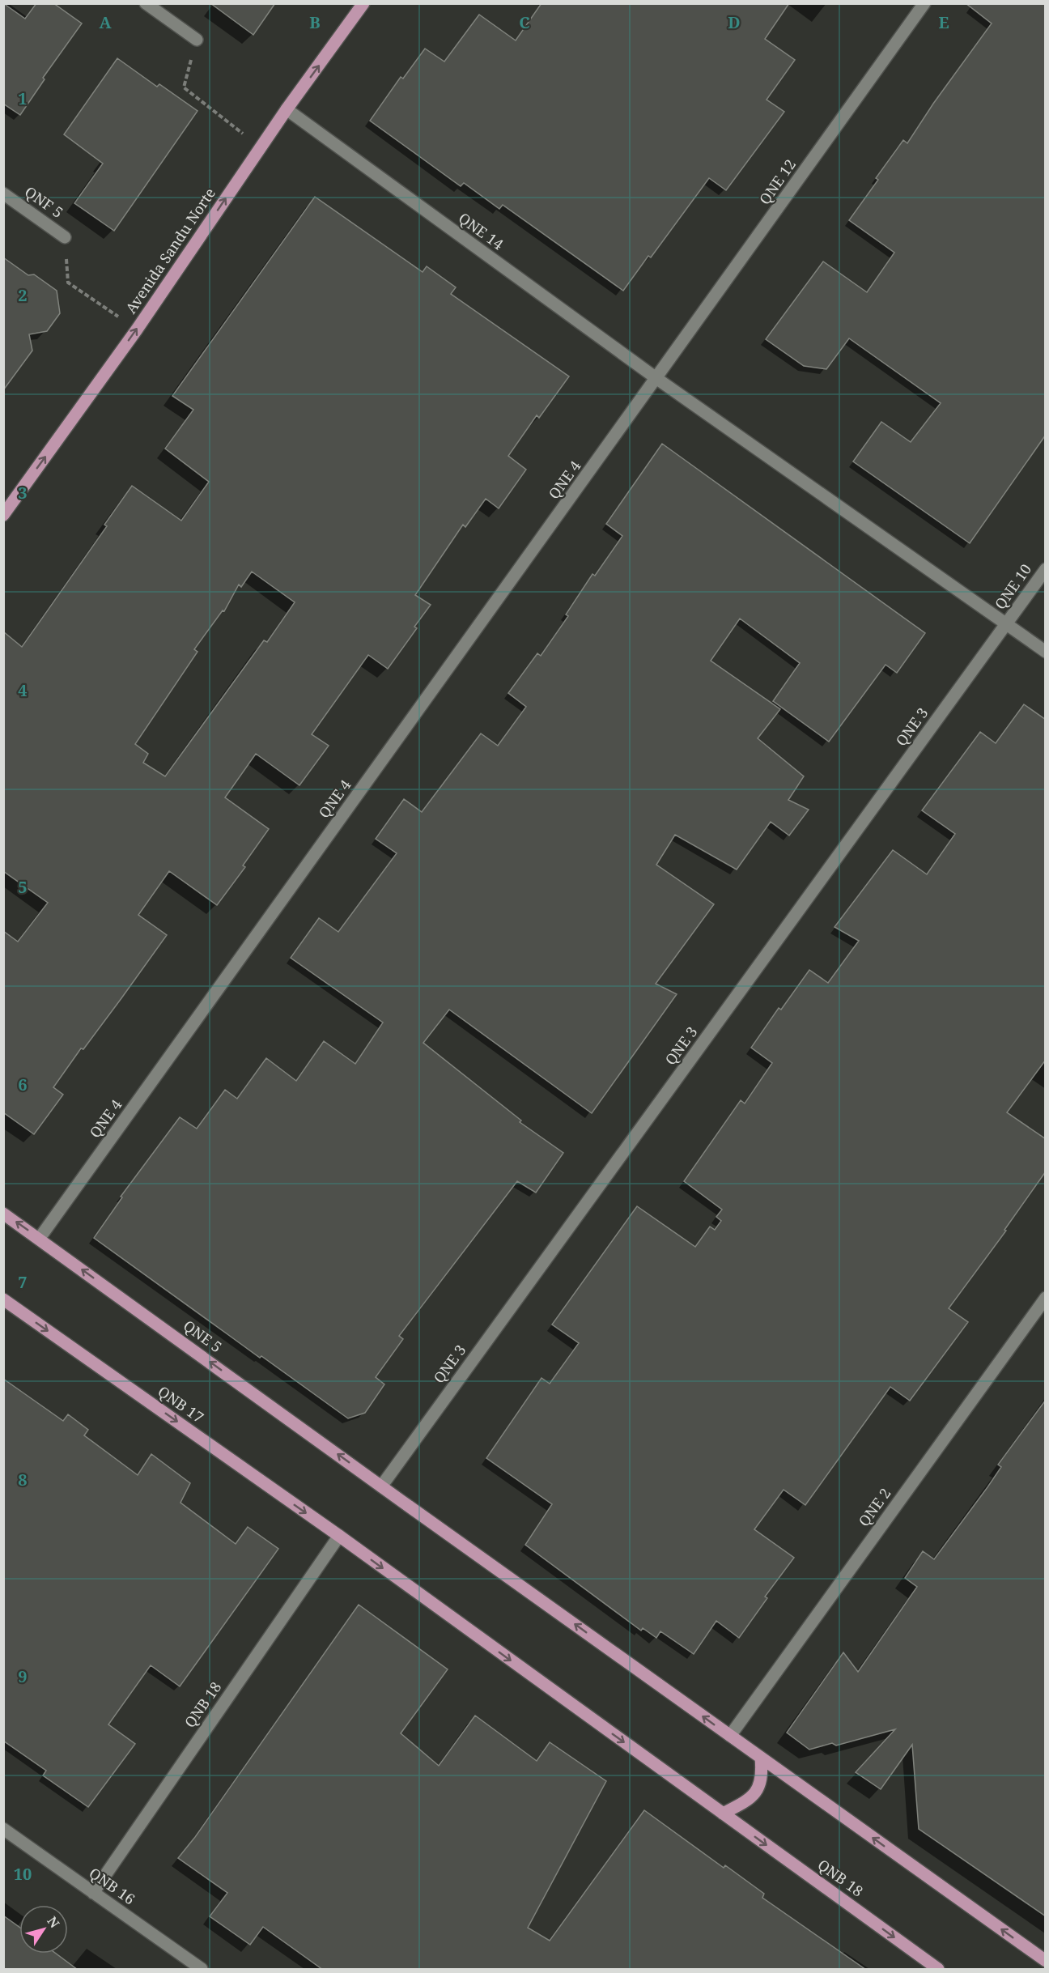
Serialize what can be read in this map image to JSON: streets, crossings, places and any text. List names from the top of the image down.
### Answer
{
  "streets": {
    "main road": [
      "Avenida Sandu Norte",
      "QNE 5",
      "QNB 17",
      "QNB 18"
    ],
    "street": [
      "QNE 12",
      "QNF 5",
      "QNE 14",
      "QNE 4",
      "QNE 10",
      "QNE 3",
      "QNE 2",
      "QNB 16"
    ]
  },
  "crossings": [
    ["QNE 12", "QNE 14"],
    ["QNE 12", "QNE 4"],
    ["QNE 14", "Avenida Sandu Norte"],
    ["QNE 14", "QNE 4"],
    ["QNE 14", "QNE 10"],
    ["QNE 14", "QNE 3"],
    ["QNE 4", "QNE 5"],
    ["QNE 10", "QNE 3"],
    ["QNE 3", "QNE 5"],
    ["QNE 5", "QNE 2"],
    ["QNB 17", "QNB 18"],
    ["QNB 18", "QNB 16"]
  ],
  "one_way": [
    "Avenida Sandu Norte",
    "QNE 5",
    "QNB 17",
    "QNB 18"
  ],
  "north": "top right",
  "grid": {
    "columns": [
      "A",
      "B",
      "C",
      "D",
      "E"
    ],
    "rows": [
      "1",
      "2",
      "3",
      "4",
      "5",
      "6",
      "7",
      "8",
      "9",
      "10"
    ]
  }
}
